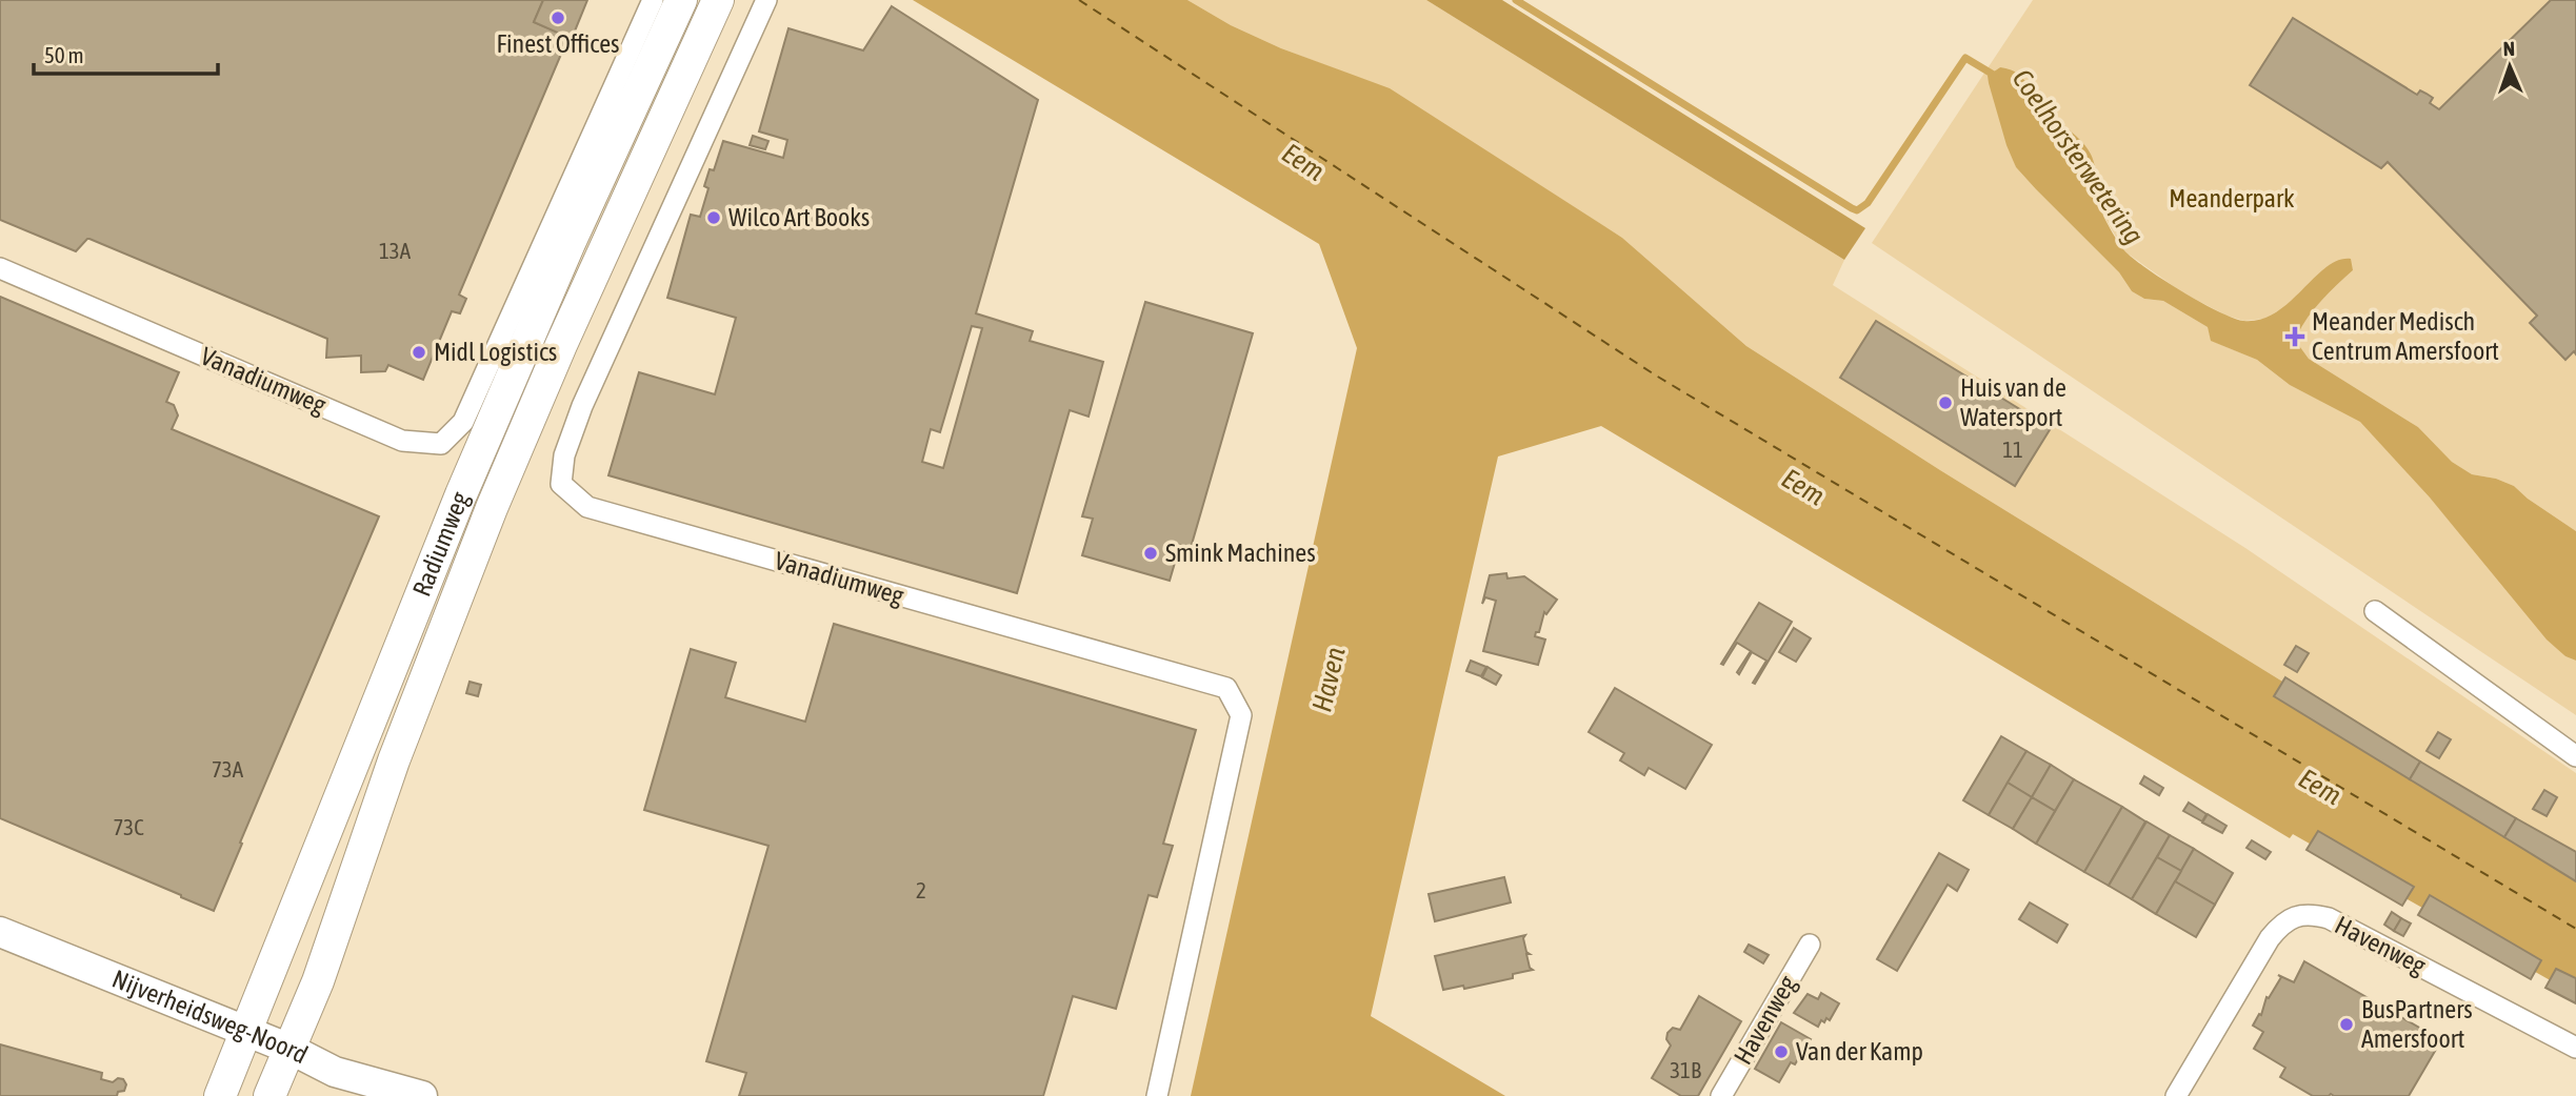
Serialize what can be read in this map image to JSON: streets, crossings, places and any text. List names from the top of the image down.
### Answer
{
  "streets": {
    "main road": ["Radiumweg"],
    "street": ["Vanadiumweg", "Havenweg", "Nijverheidsweg-Noord"]
  },
  "crossings": [
    ["Radiumweg", "Nijverheidsweg-Noord"]
  ],
  "water": ["Coelhorsterwetering", "Eem", "Haven"],
  "parks": ["Meanderpark"],
  "places": {
    "other": [
      "Finest Offices",
      "Wilco Art Books",
      "Midl Logistics",
      "Huis van de Watersport",
      "Smink Machines",
      "BusPartners Amersfoort",
      "Van der Kamp"
    ],
    "health": ["Meander Medisch Centrum Amersfoort"]
  },
  "house_numbers": [
    "13A",
    "11",
    "73A",
    "73C",
    "2",
    "31B"
  ],
  "scale_bar": "50 m",
  "north": "top"
}
